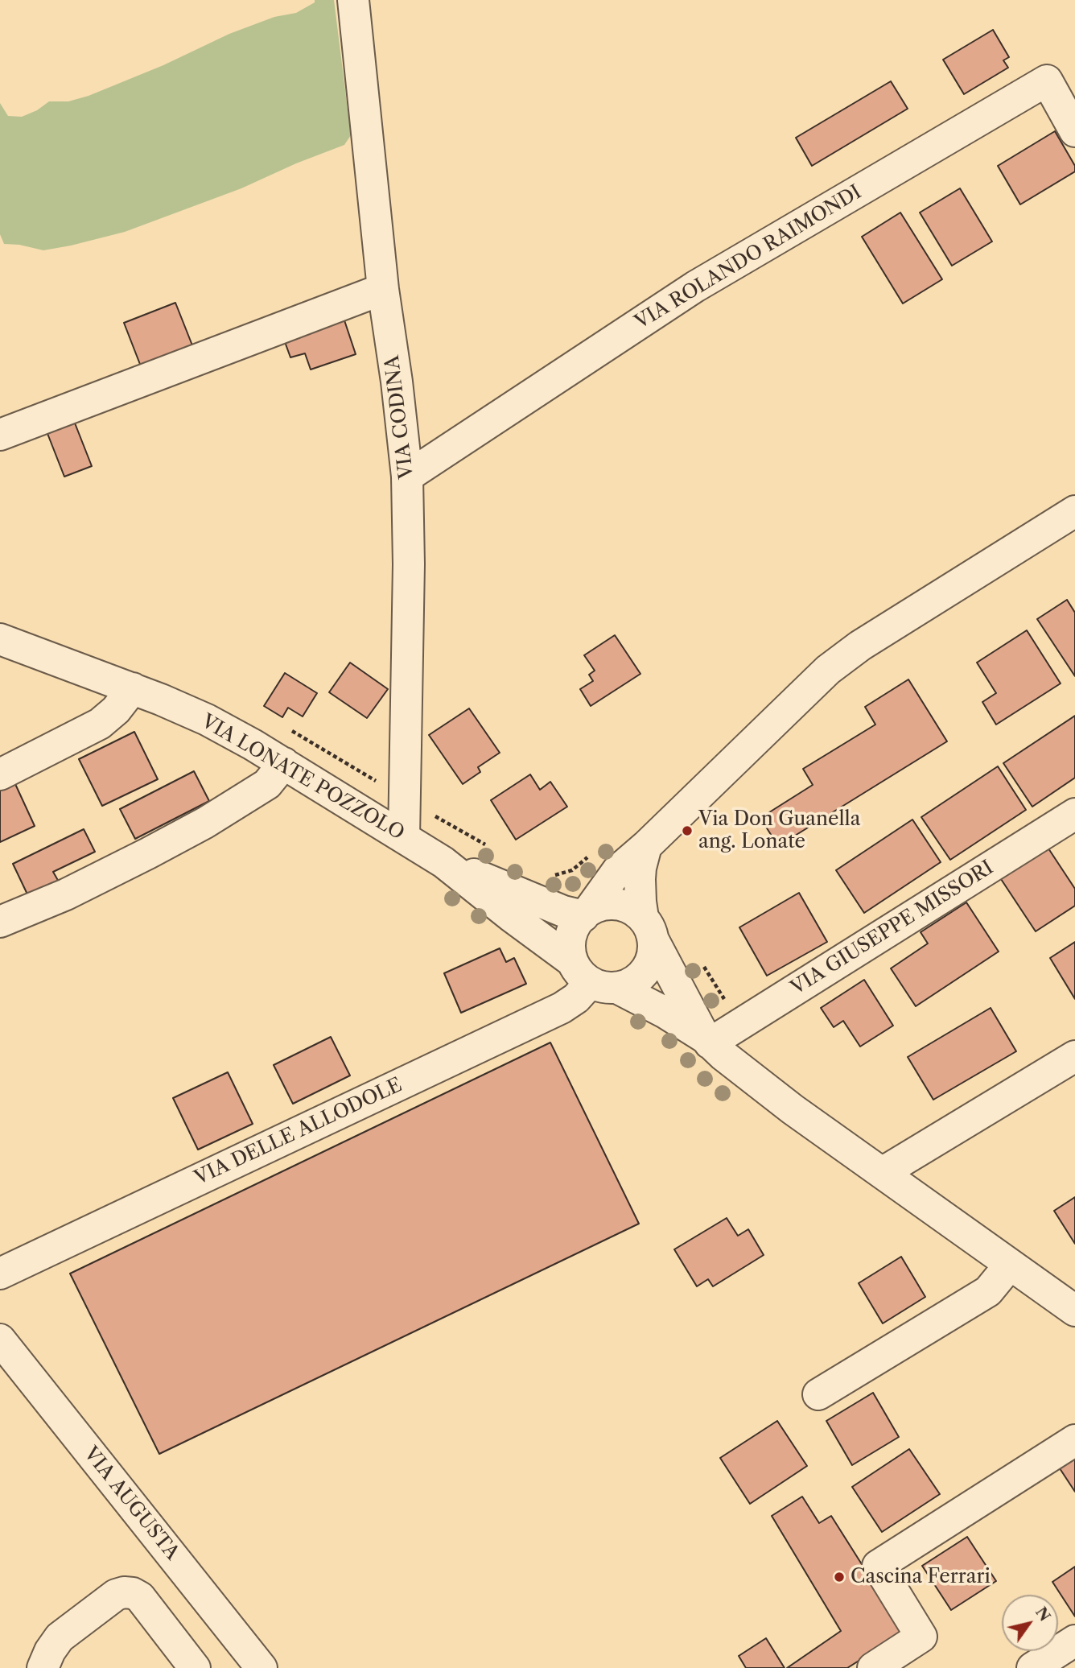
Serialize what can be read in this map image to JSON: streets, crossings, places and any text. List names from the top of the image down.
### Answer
{
  "streets": {
    "street": [
      "VIA ROLANDO RAIMONDI",
      "VIA CODINA",
      "VIA LONATE POZZOLO",
      "VIA GIUSEPPE MISSORI",
      "VIA DELLE ALLODOLE",
      "VIA AUGUSTA"
    ]
  },
  "crossings": [
    ["VIA ROLANDO RAIMONDI", "VIA CODINA"],
    ["VIA CODINA", "VIA LONATE POZZOLO"]
  ],
  "places": ["Via Don Guanella ang. Lonate", "Cascina Ferrari"],
  "north": "top right"
}
